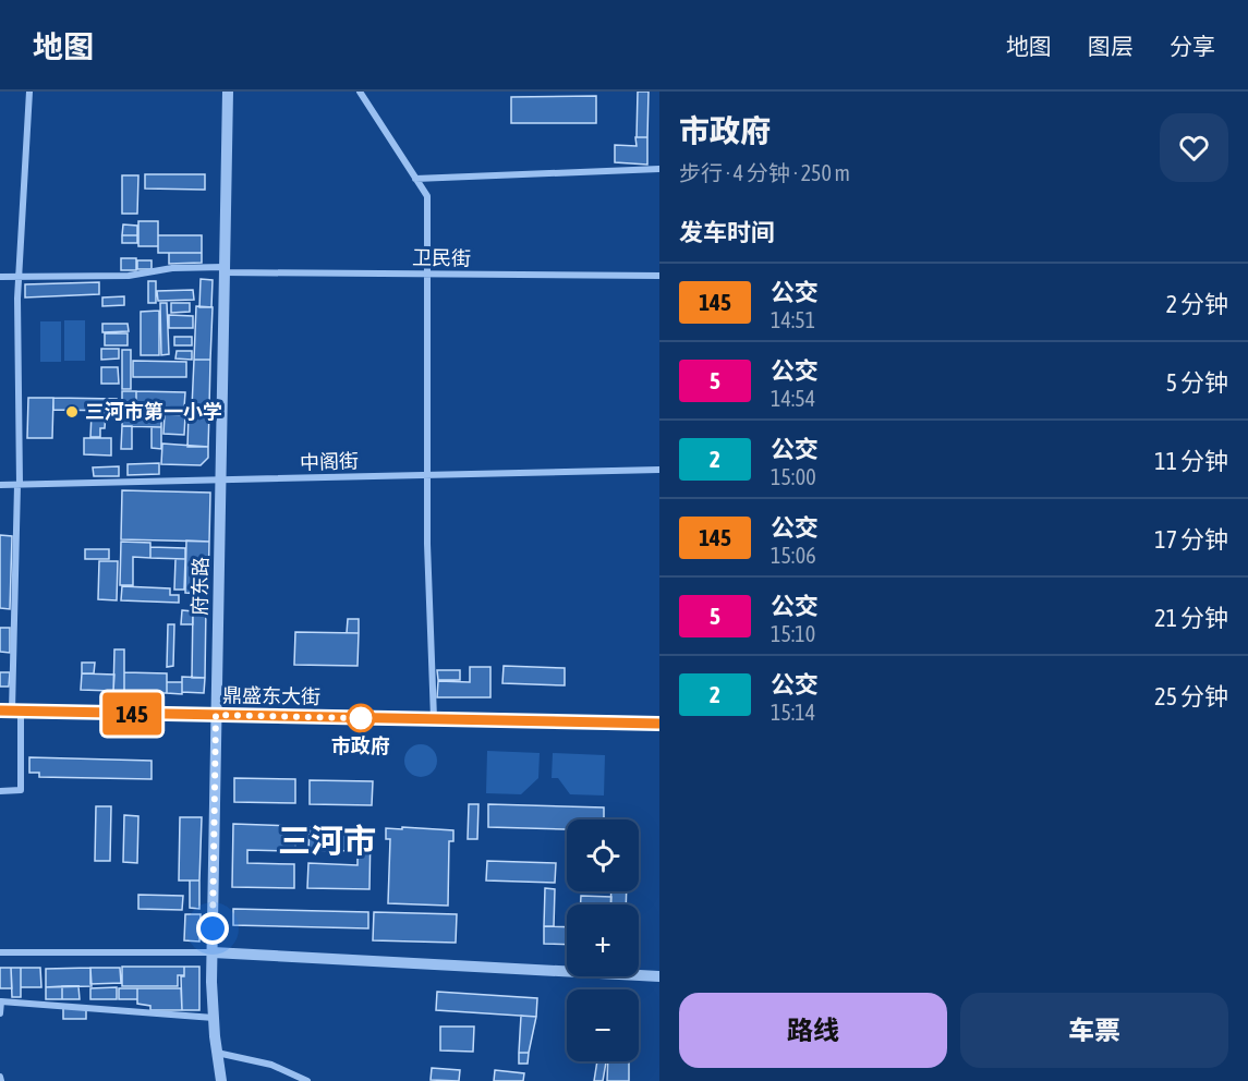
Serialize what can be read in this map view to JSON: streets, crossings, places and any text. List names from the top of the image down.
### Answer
{
  "streets": {
    "main road": ["鼎盛东大街"],
    "street": ["卫民街", "中阁街", "府东路"]
  },
  "crossings": [
    ["卫民街", "府东路"],
    ["中阁街", "府东路"],
    ["府东路", "鼎盛东大街"]
  ],
  "districts": ["三河市"],
  "places": ["三河市第一小学", "市政府"],
  "lines": ["bus line 145"],
  "page": {
    "header": "地图",
    "nav": ["地图", "图层", "分享"],
    "on_map": "145",
    "heading": [
      ["市政府", "步行 · 4 分钟 · 250 m"],
      "发车时间"
    ],
    "list": [
      {
        "mark": "145",
        "name": "公交",
        "note": "14:51",
        "value": "2 分钟"
      },
      {
        "mark": "5",
        "name": "公交",
        "note": "14:54",
        "value": "5 分钟"
      },
      {
        "mark": "2",
        "name": "公交",
        "note": "15:00",
        "value": "11 分钟"
      },
      {
        "mark": "145",
        "name": "公交",
        "note": "15:06",
        "value": "17 分钟"
      },
      {
        "mark": "5",
        "name": "公交",
        "note": "15:10",
        "value": "21 分钟"
      },
      {
        "mark": "2",
        "name": "公交",
        "note": "15:14",
        "value": "25 分钟"
      }
    ],
    "map_buttons": ["+", "−"],
    "buttons": ["路线", "车票"]
  }
}
